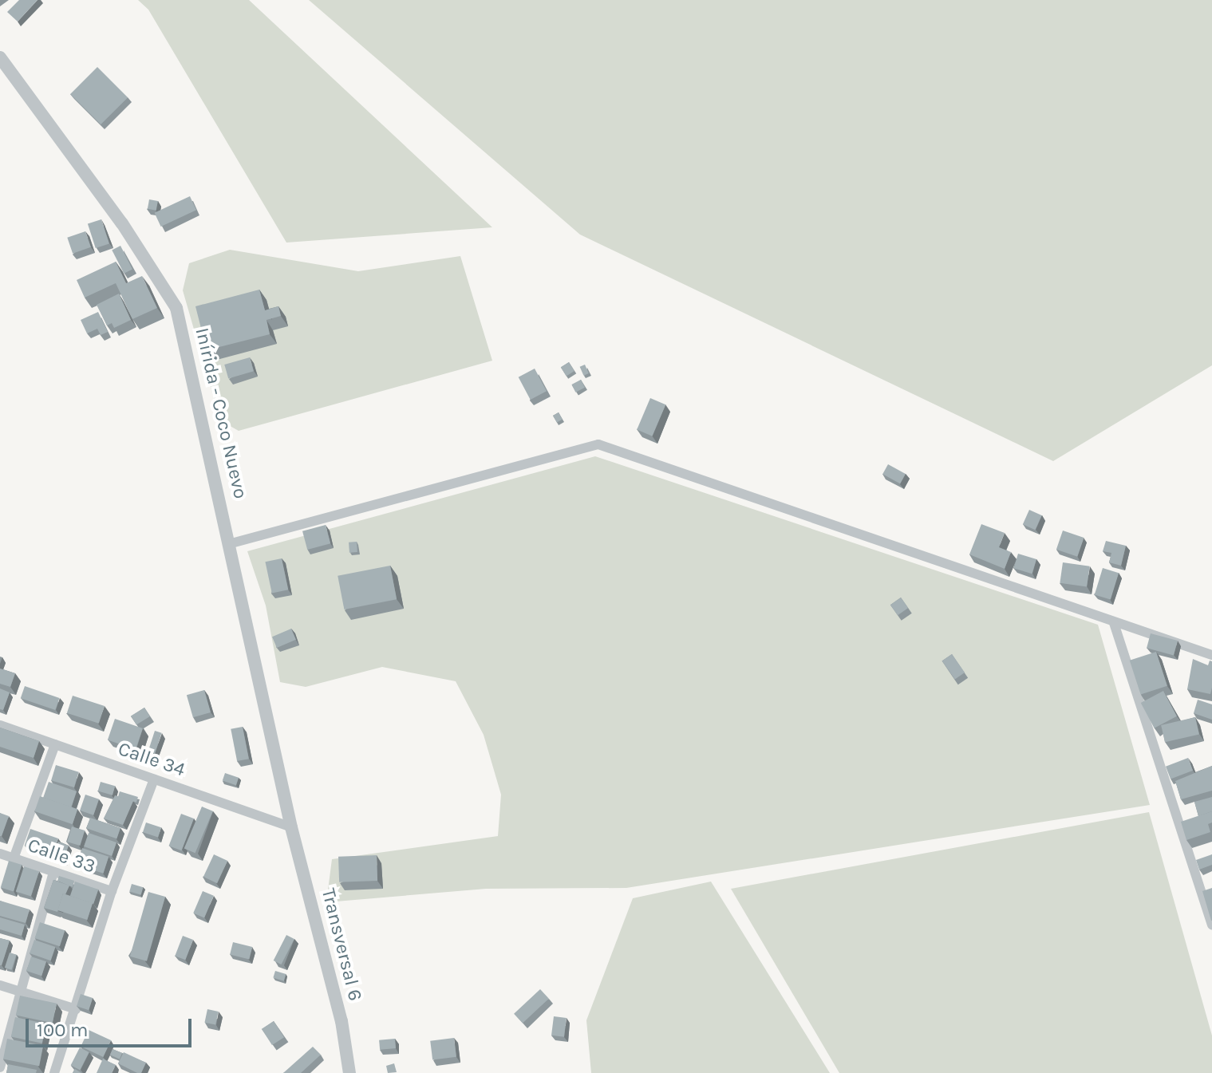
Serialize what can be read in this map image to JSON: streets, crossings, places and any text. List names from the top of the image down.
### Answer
{
  "streets": {
    "street": [
      "Inírida - Coco Nuevo",
      "Calle 34",
      "Calle 33",
      "Transversal 6"
    ]
  },
  "crossings": [
    ["Inírida - Coco Nuevo", "Calle 34"],
    ["Inírida - Coco Nuevo", "Transversal 6"],
    ["Calle 34", "Transversal 6"]
  ],
  "scale_bar": "100 m"
}
